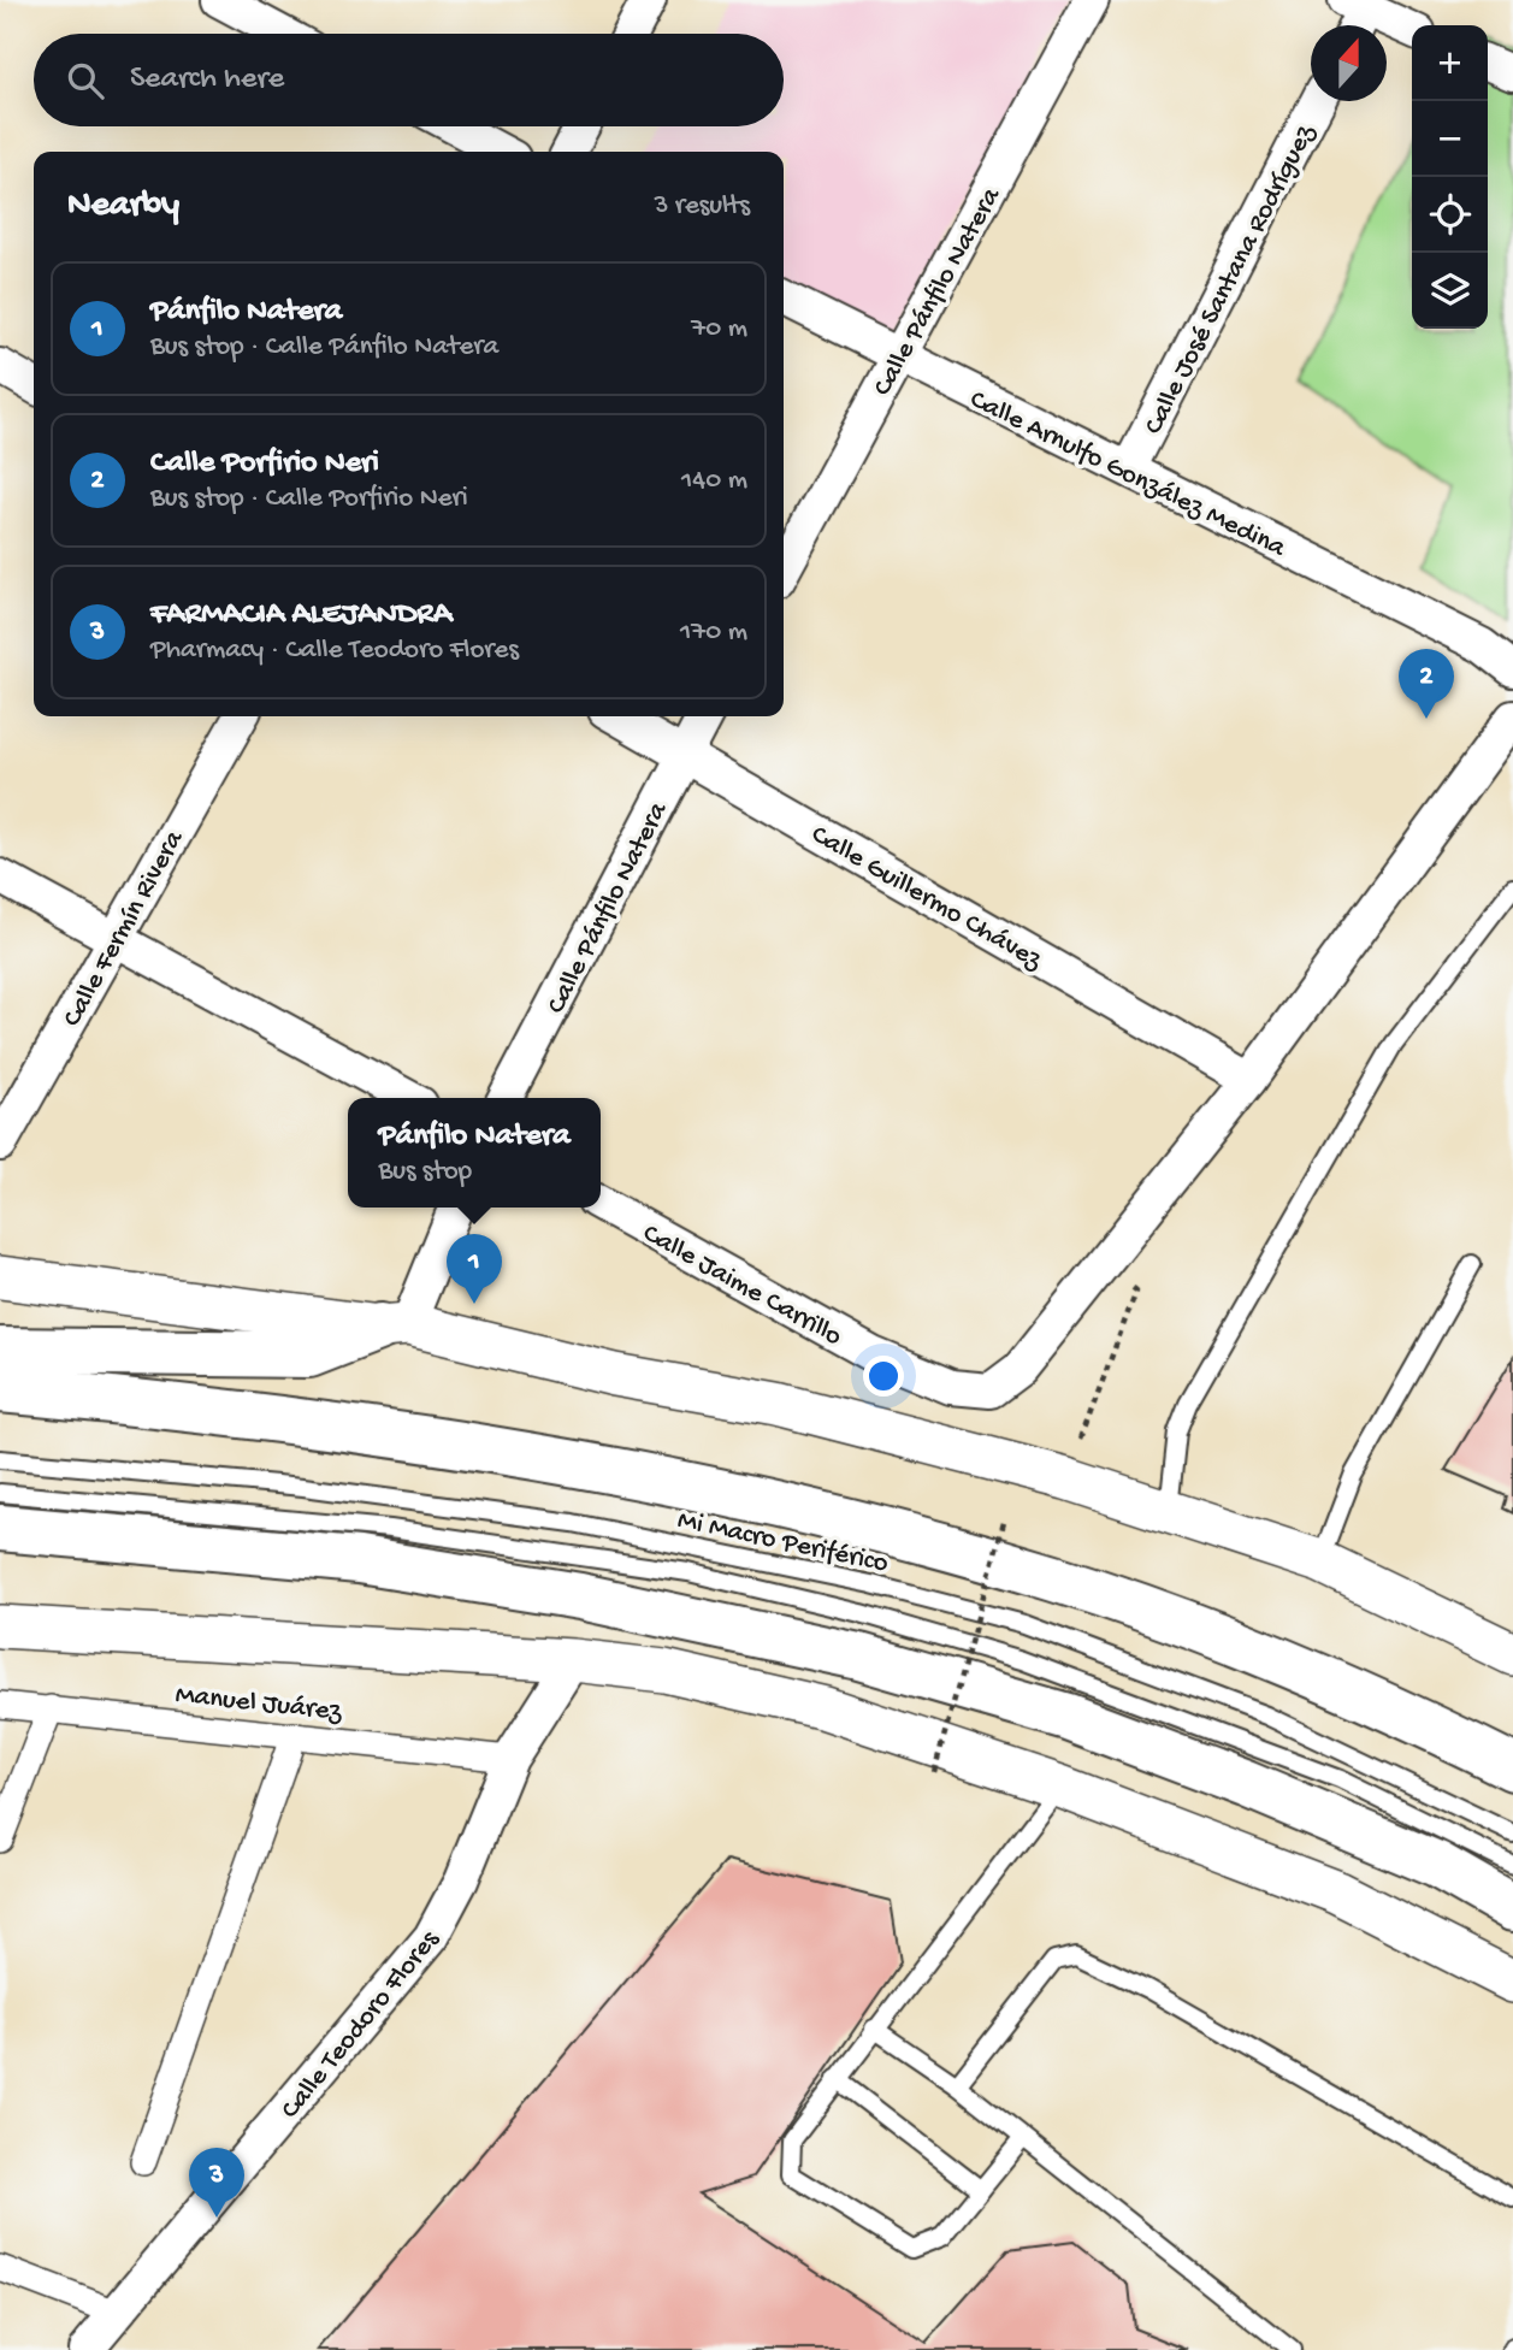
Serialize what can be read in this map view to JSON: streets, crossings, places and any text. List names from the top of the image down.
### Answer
{
  "streets": {
    "street": [
      "Calle José Santana Rodríguez",
      "Calle Pánfilo Natera",
      "Calle Arnulfo González Medina",
      "Calle Guillermo Chávez",
      "Calle Fermín Rivera",
      "Calle Jaime Carrillo",
      "Manuel Juárez",
      "Calle Teodoro Flores"
    ],
    "lane": ["Mi Macro Periférico"]
  },
  "crossings": [
    ["Calle José Santana Rodríguez", "Calle Arnulfo González Medina"],
    ["Calle Pánfilo Natera", "Calle Arnulfo González Medina"],
    ["Calle Pánfilo Natera", "Calle Guillermo Chávez"],
    ["Calle Guillermo Chávez", "Calle Jaime Carrillo"],
    ["Manuel Juárez", "Calle Teodoro Flores"]
  ],
  "north": "top",
  "page": {
    "map_buttons": ["+", "−"],
    "search": "Search here",
    "heading": ["Nearby", "3 results"],
    "list": [
      {
        "mark": "1",
        "name": "Pánfilo Natera",
        "note": "Bus stop · Calle Pánfilo Natera",
        "value": "70 m"
      },
      {
        "mark": "2",
        "name": "Calle Porfirio Neri",
        "note": "Bus stop · Calle Porfirio Neri",
        "value": "140 m"
      },
      {
        "mark": "3",
        "name": "FARMACIA ALEJANDRA",
        "note": "Pharmacy · Calle Teodoro Flores",
        "value": "170 m"
      }
    ],
    "pins": ["2", "1", "3"],
    "popup": ["Pánfilo Natera", "Bus stop"]
  }
}
